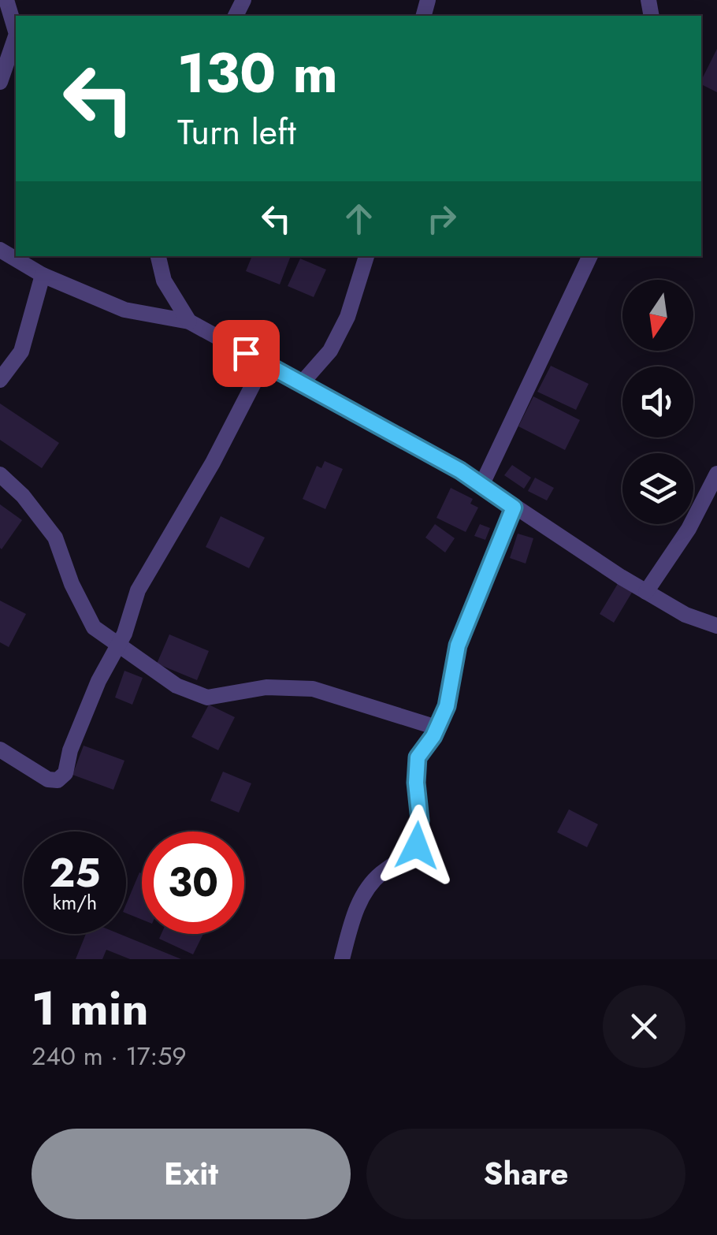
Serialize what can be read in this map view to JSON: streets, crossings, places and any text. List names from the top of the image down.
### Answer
{
  "north": "bottom",
  "page": {
    "turn": ["130 m", "Turn left"],
    "speed": "25 km/h",
    "limit": "30",
    "heading": ["1 min", "240 m · 17:59"],
    "buttons": ["Exit", "Share"]
  }
}
